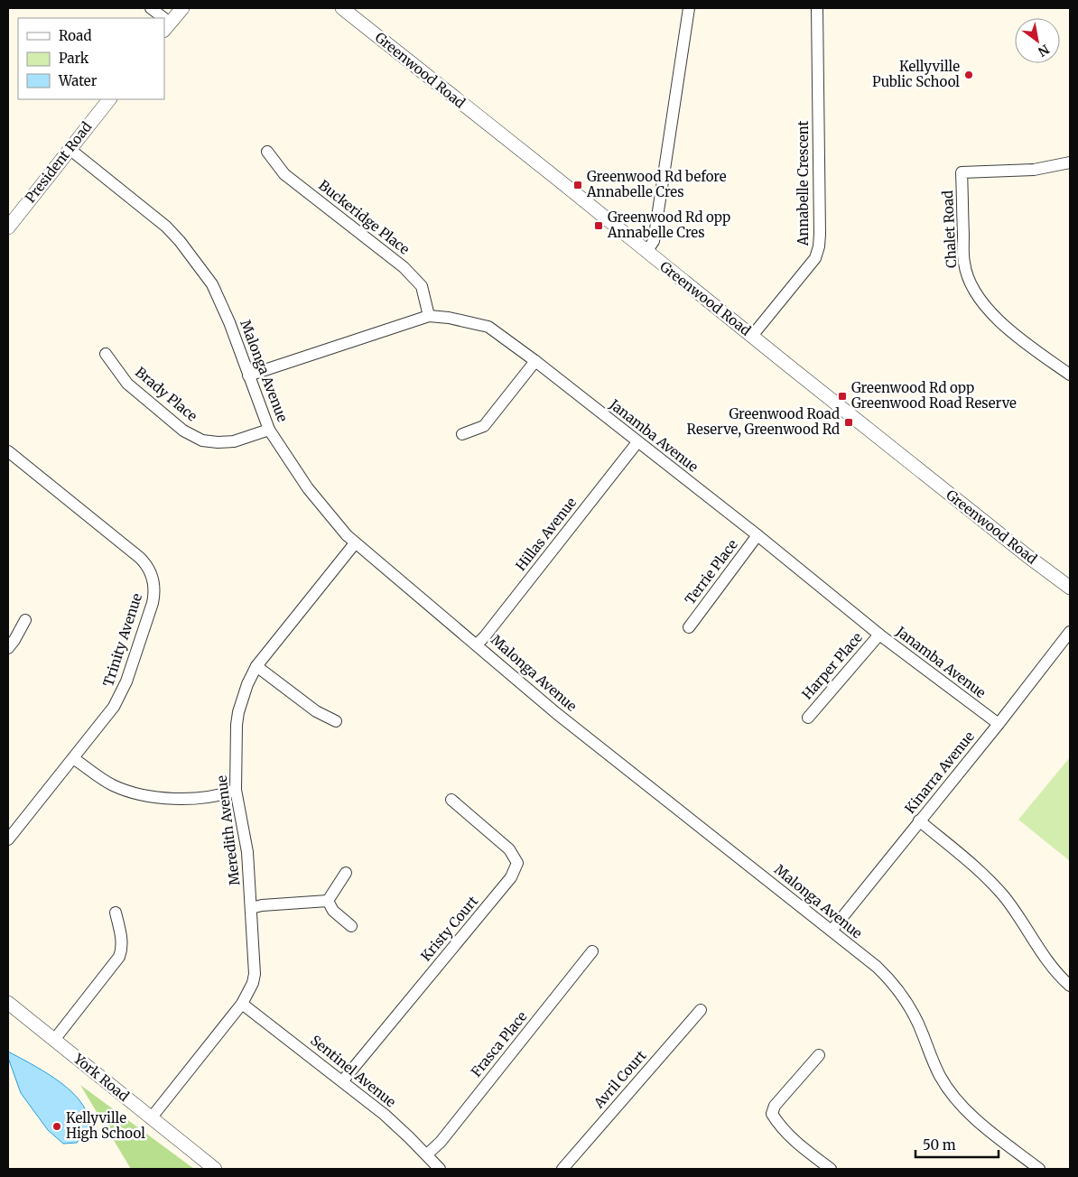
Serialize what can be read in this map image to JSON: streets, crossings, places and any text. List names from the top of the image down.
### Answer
{
  "streets": {
    "street": [
      "Greenwood Road",
      "President Road",
      "Annabelle Crescent",
      "Buckeridge Place",
      "Chalet Road",
      "Malonga Avenue",
      "Brady Place",
      "Janamba Avenue",
      "Hillas Avenue",
      "Terrie Place",
      "Trinity Avenue",
      "Harper Place",
      "Kinarra Avenue",
      "Meredith Avenue",
      "Kristy Court",
      "Frasca Place",
      "Sentinel Avenue",
      "York Road",
      "Avril Court"
    ]
  },
  "crossings": [
    ["Greenwood Road", "Annabelle Crescent"],
    ["President Road", "Malonga Avenue"],
    ["Buckeridge Place", "Janamba Avenue"],
    ["Malonga Avenue", "Brady Place"],
    ["Malonga Avenue", "Janamba Avenue"],
    ["Malonga Avenue", "Hillas Avenue"],
    ["Malonga Avenue", "Kinarra Avenue"],
    ["Malonga Avenue", "Meredith Avenue"],
    ["Janamba Avenue", "Hillas Avenue"],
    ["Janamba Avenue", "Terrie Place"],
    ["Janamba Avenue", "Harper Place"],
    ["Janamba Avenue", "Kinarra Avenue"],
    ["Meredith Avenue", "Sentinel Avenue"],
    ["Meredith Avenue", "York Road"],
    ["Kristy Court", "Sentinel Avenue"],
    ["Frasca Place", "Sentinel Avenue"]
  ],
  "places": {
    "other": ["Kellyville Public School", "Kellyville High School"],
    "transit": [
      "Greenwood Rd before Annabelle Cres",
      "Greenwood Rd opp Annabelle Cres",
      "Greenwood Rd opp Greenwood Road Reserve",
      "Greenwood Road Reserve, Greenwood Rd"
    ]
  },
  "legend": ["Road", "Park", "Water"],
  "scale_bar": "50 m",
  "north": "bottom right"
}
